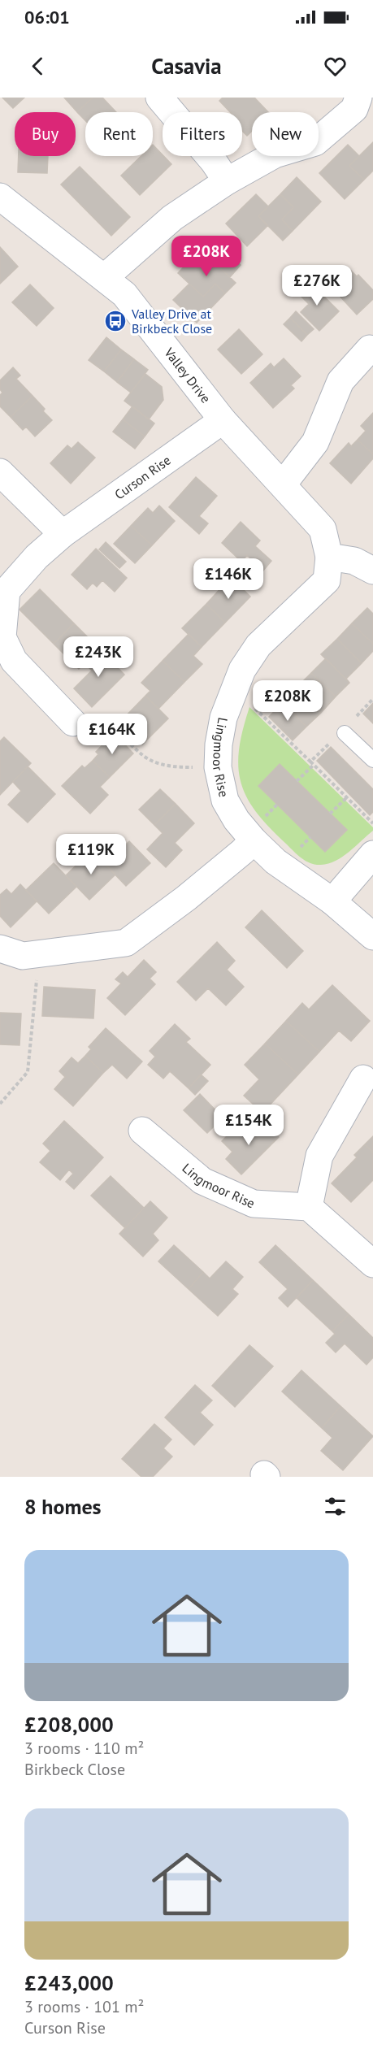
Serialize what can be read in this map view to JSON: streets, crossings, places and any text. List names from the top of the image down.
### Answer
{
  "streets": {
    "street": ["Valley Drive", "Curson Rise", "Lingmoor Rise"]
  },
  "crossings": [
    ["Valley Drive", "Curson Rise"],
    ["Valley Drive", "Lingmoor Rise"]
  ],
  "places": {
    "bus stop": ["Valley Drive at Birkbeck Close"]
  },
  "page": {
    "status": "06:01",
    "header": "Casavia",
    "chip": [
      "Buy",
      "Rent",
      "Filters",
      "New"
    ],
    "price": [
      "£208K",
      "£276K",
      "£146K",
      "£243K",
      "£208K",
      "£164K",
      "£119K",
      "£154K"
    ],
    "heading": "8 homes",
    "list": [
      {
        "name": "£208,000",
        "note": "3 rooms · 110 m² · Birkbeck Close"
      },
      {
        "name": "£243,000",
        "note": "3 rooms · 101 m² · Curson Rise"
      }
    ]
  }
}
